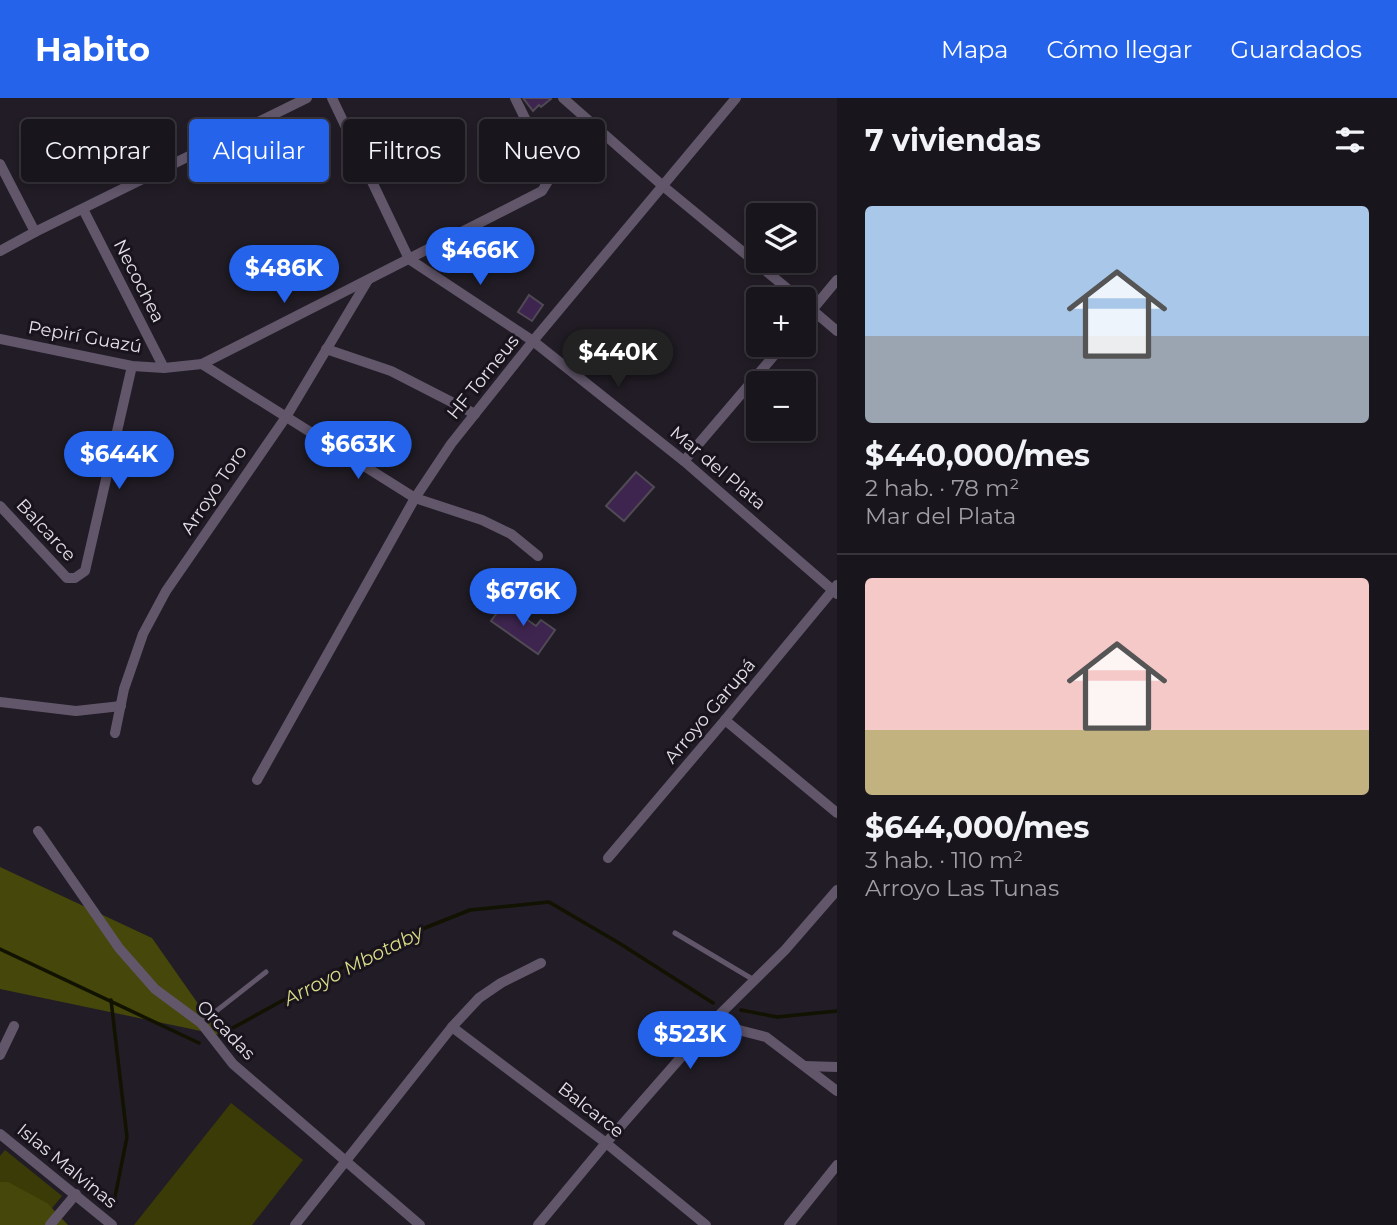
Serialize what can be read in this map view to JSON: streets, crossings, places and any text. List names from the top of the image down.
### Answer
{
  "streets": {
    "street": [
      "Necochea",
      "Pepirí Guazú",
      "HF Torneus",
      "Mar del Plata",
      "Arroyo Toro",
      "Balcarce",
      "Arroyo Garupá",
      "Orcadas",
      "Islas Malvinas"
    ]
  },
  "crossings": [
    ["Necochea", "Pepirí Guazú"],
    ["Pepirí Guazú", "Mar del Plata"],
    ["Pepirí Guazú", "Arroyo Toro"],
    ["Pepirí Guazú", "Balcarce"],
    ["HF Torneus", "Mar del Plata"],
    ["Mar del Plata", "Arroyo Garupá"]
  ],
  "water": ["Arroyo Mbotaby"],
  "page": {
    "header": "Habito",
    "nav": ["Mapa", "Cómo llegar", "Guardados"],
    "heading": "7 viviendas",
    "chip": [
      "Comprar",
      "Alquilar",
      "Filtros",
      "Nuevo"
    ],
    "list": [
      {
        "name": "$440,000/mes",
        "note": "2 hab. · 78 m² · Mar del Plata"
      },
      {
        "name": "$644,000/mes",
        "note": "3 hab. · 110 m² · Arroyo Las Tunas"
      }
    ],
    "map_buttons": ["+", "−"],
    "price": [
      "$466K",
      "$486K",
      "$440K",
      "$663K",
      "$644K",
      "$676K",
      "$523K"
    ]
  }
}
